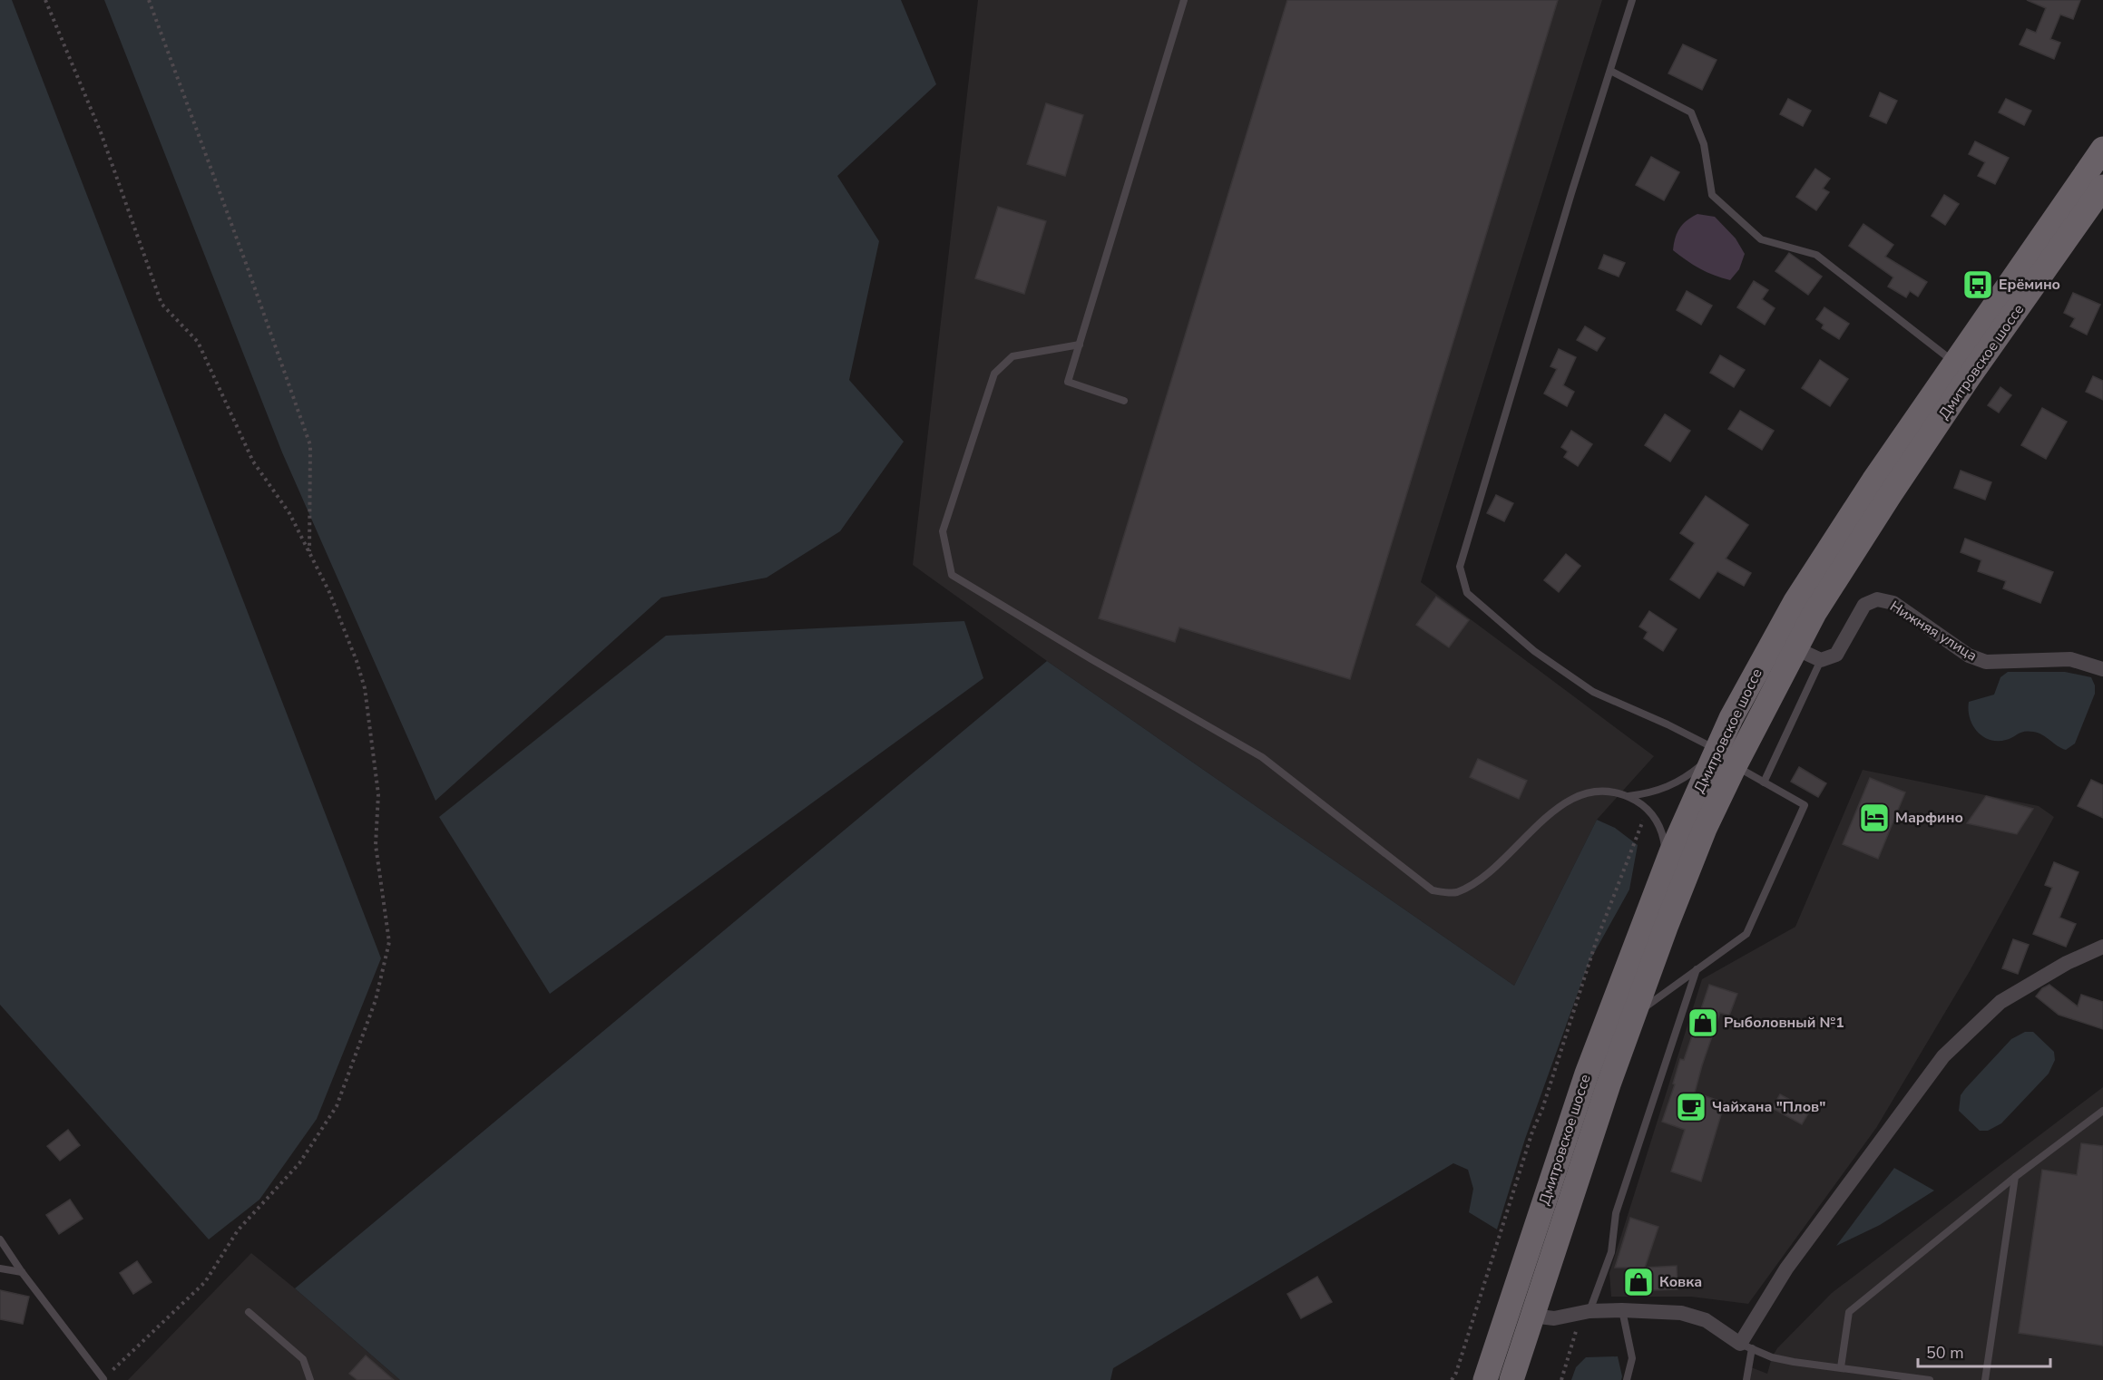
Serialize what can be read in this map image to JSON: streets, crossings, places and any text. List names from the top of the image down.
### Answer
{
  "streets": {
    "highway": ["Дмитровское шоссе"],
    "street": ["Нижняя улица"]
  },
  "places": {
    "bus stop": ["Ерёмино"],
    "hotel": ["Марфино"],
    "shop": ["Рыболовный №1", "Ковка"],
    "cafe": ["Чайхана \"Плов\""]
  },
  "scale_bar": "50 m"
}
